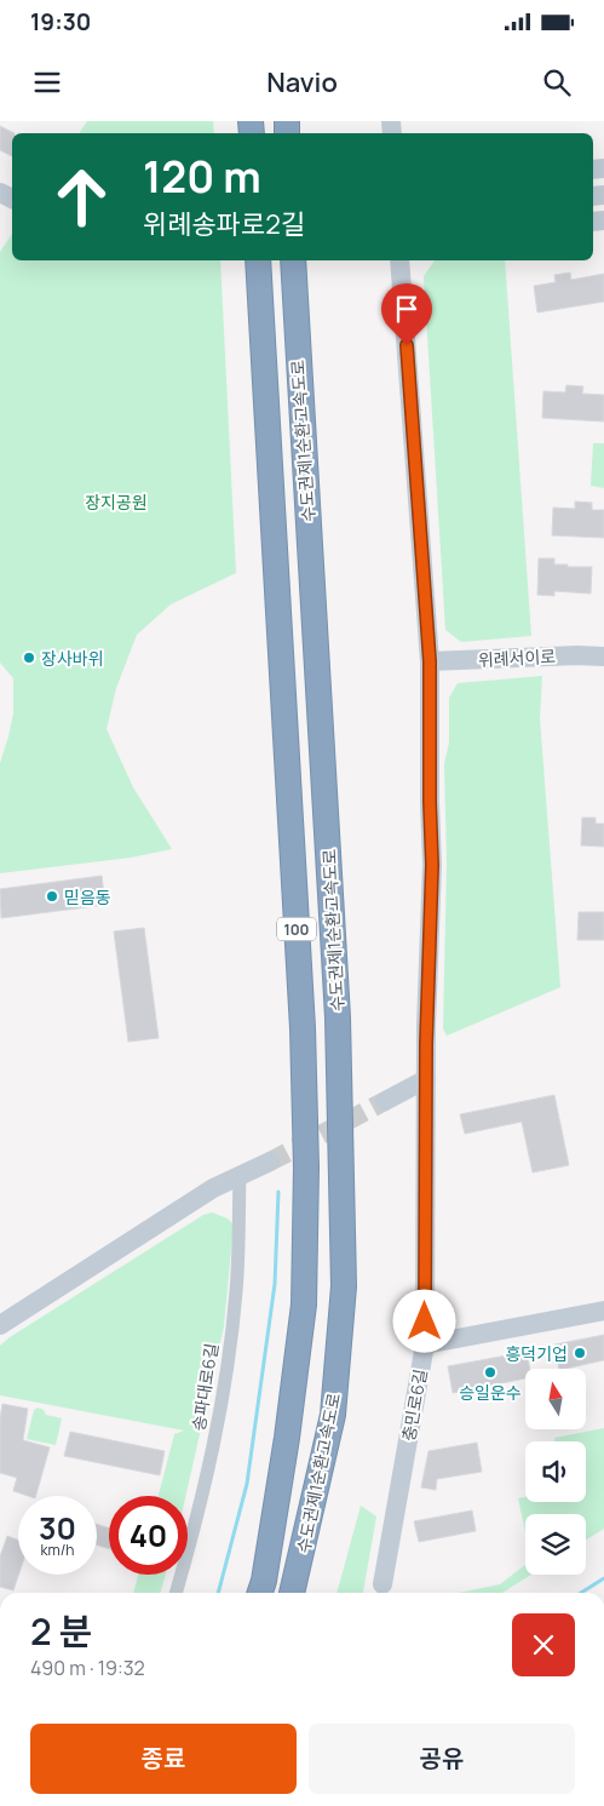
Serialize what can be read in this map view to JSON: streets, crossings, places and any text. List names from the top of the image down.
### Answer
{
  "streets": {
    "highway": ["수도권제1순환고속도로", "100"],
    "street": ["위례서이로", "송파대로6길", "충민로6길"]
  },
  "crossings": [
    ["위례서이로", "충민로6길"]
  ],
  "parks": ["장지공원"],
  "places": [
    "장사바위",
    "믿음동",
    "흥덕기업",
    "승일운수"
  ],
  "north": "top",
  "page": {
    "status": "19:30",
    "header": "Navio",
    "turn": ["120 m", "위례송파로2길"],
    "speed": "30 km/h",
    "limit": "40",
    "heading": ["2 분", "490 m · 19:32"],
    "buttons": ["종료", "공유"]
  }
}
